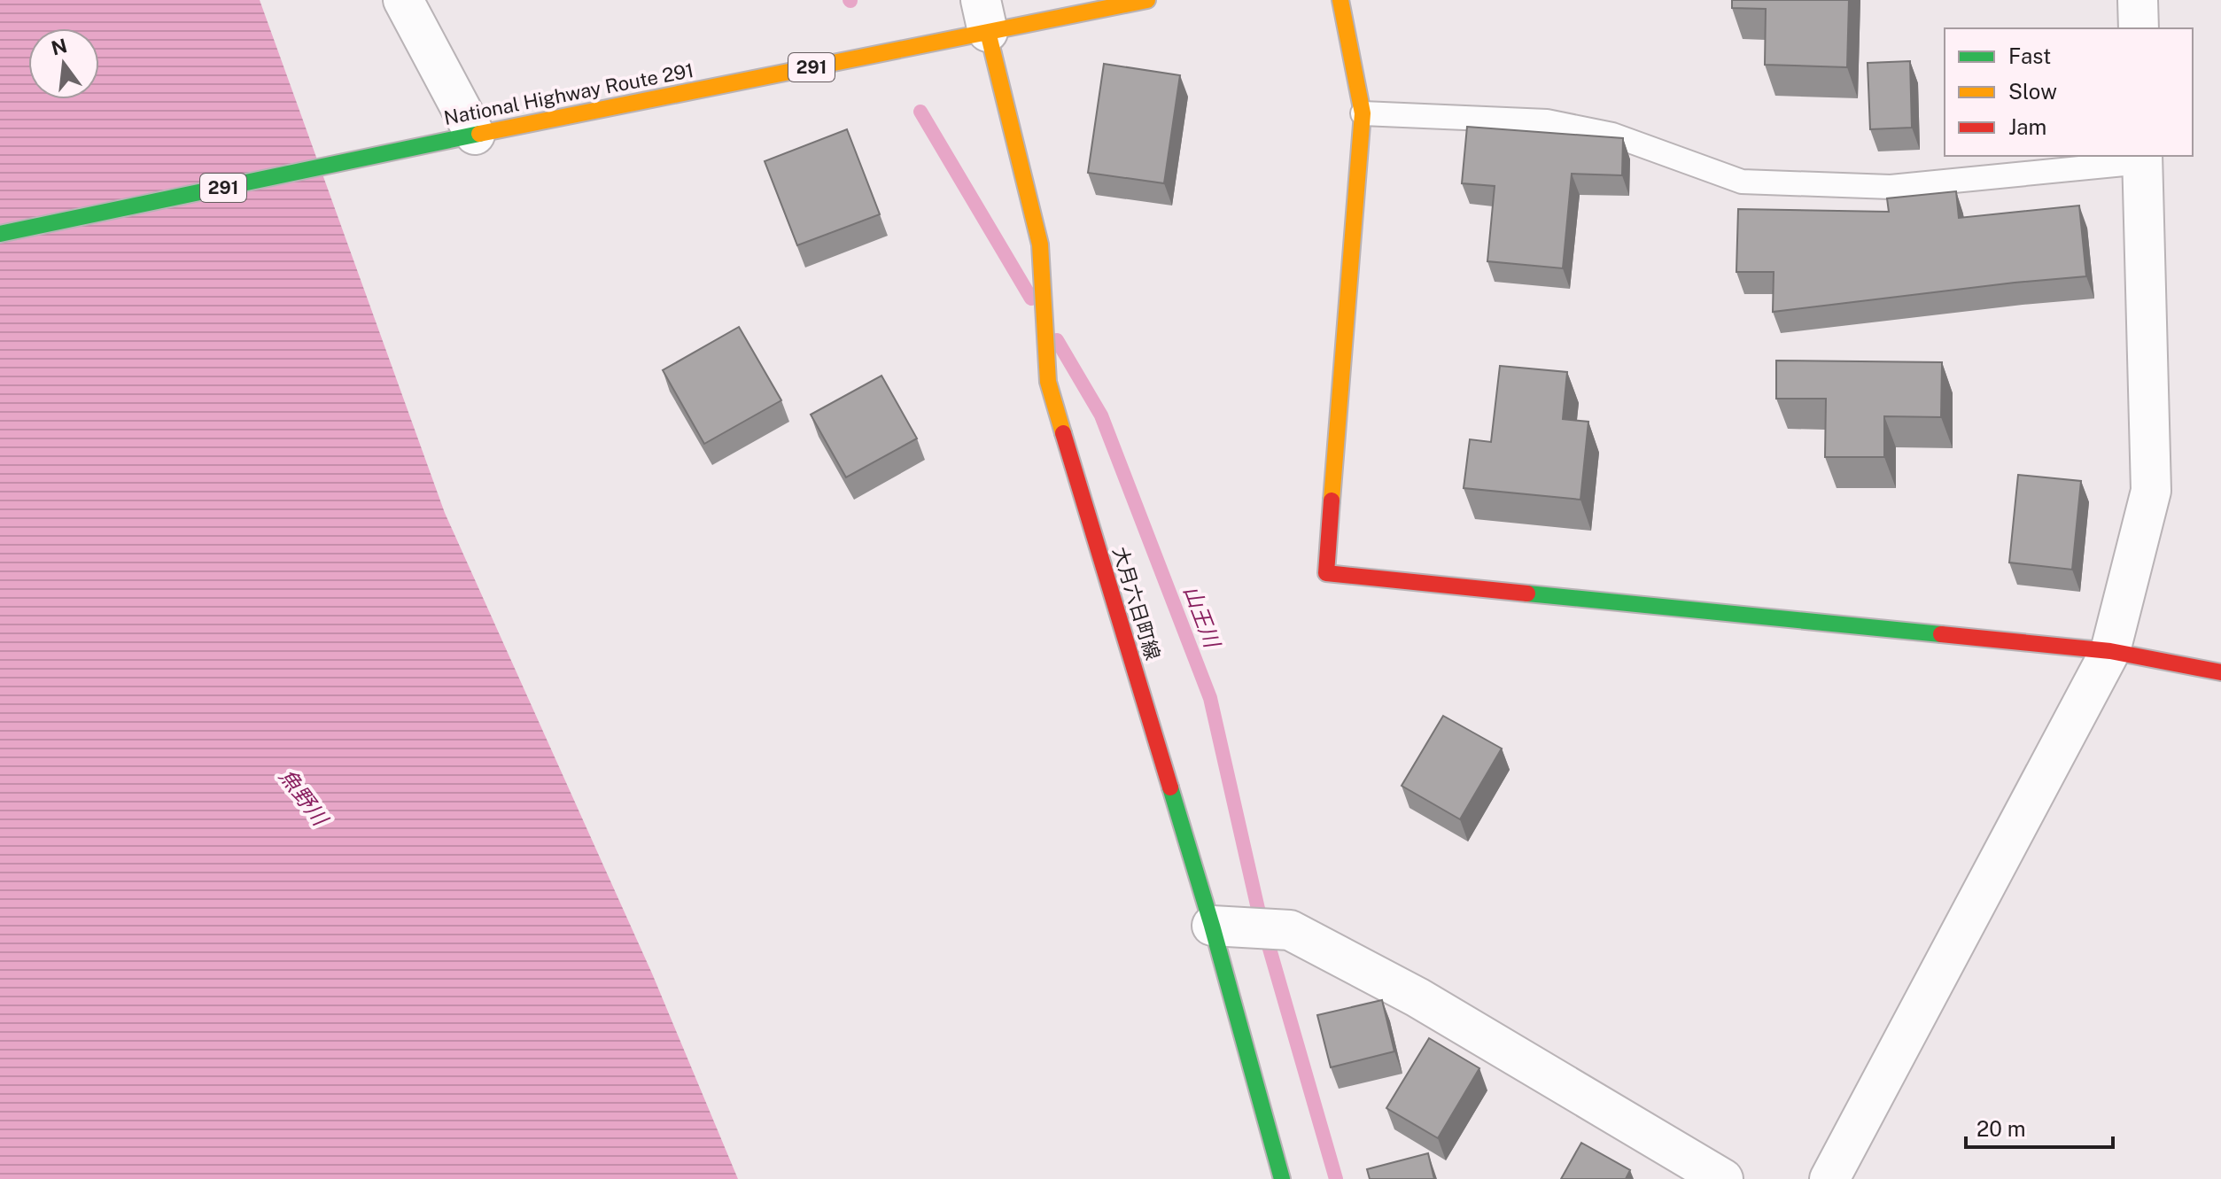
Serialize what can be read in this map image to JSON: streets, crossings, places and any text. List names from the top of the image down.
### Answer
{
  "streets": {
    "main road": ["291", "National Highway Route 291", "大月六日町線"]
  },
  "crossings": [
    ["National Highway Route 291", "大月六日町線"]
  ],
  "water": ["山王川", "魚野川"],
  "legend": ["Fast", "Slow", "Jam"],
  "scale_bar": "20 m",
  "north": "top"
}
